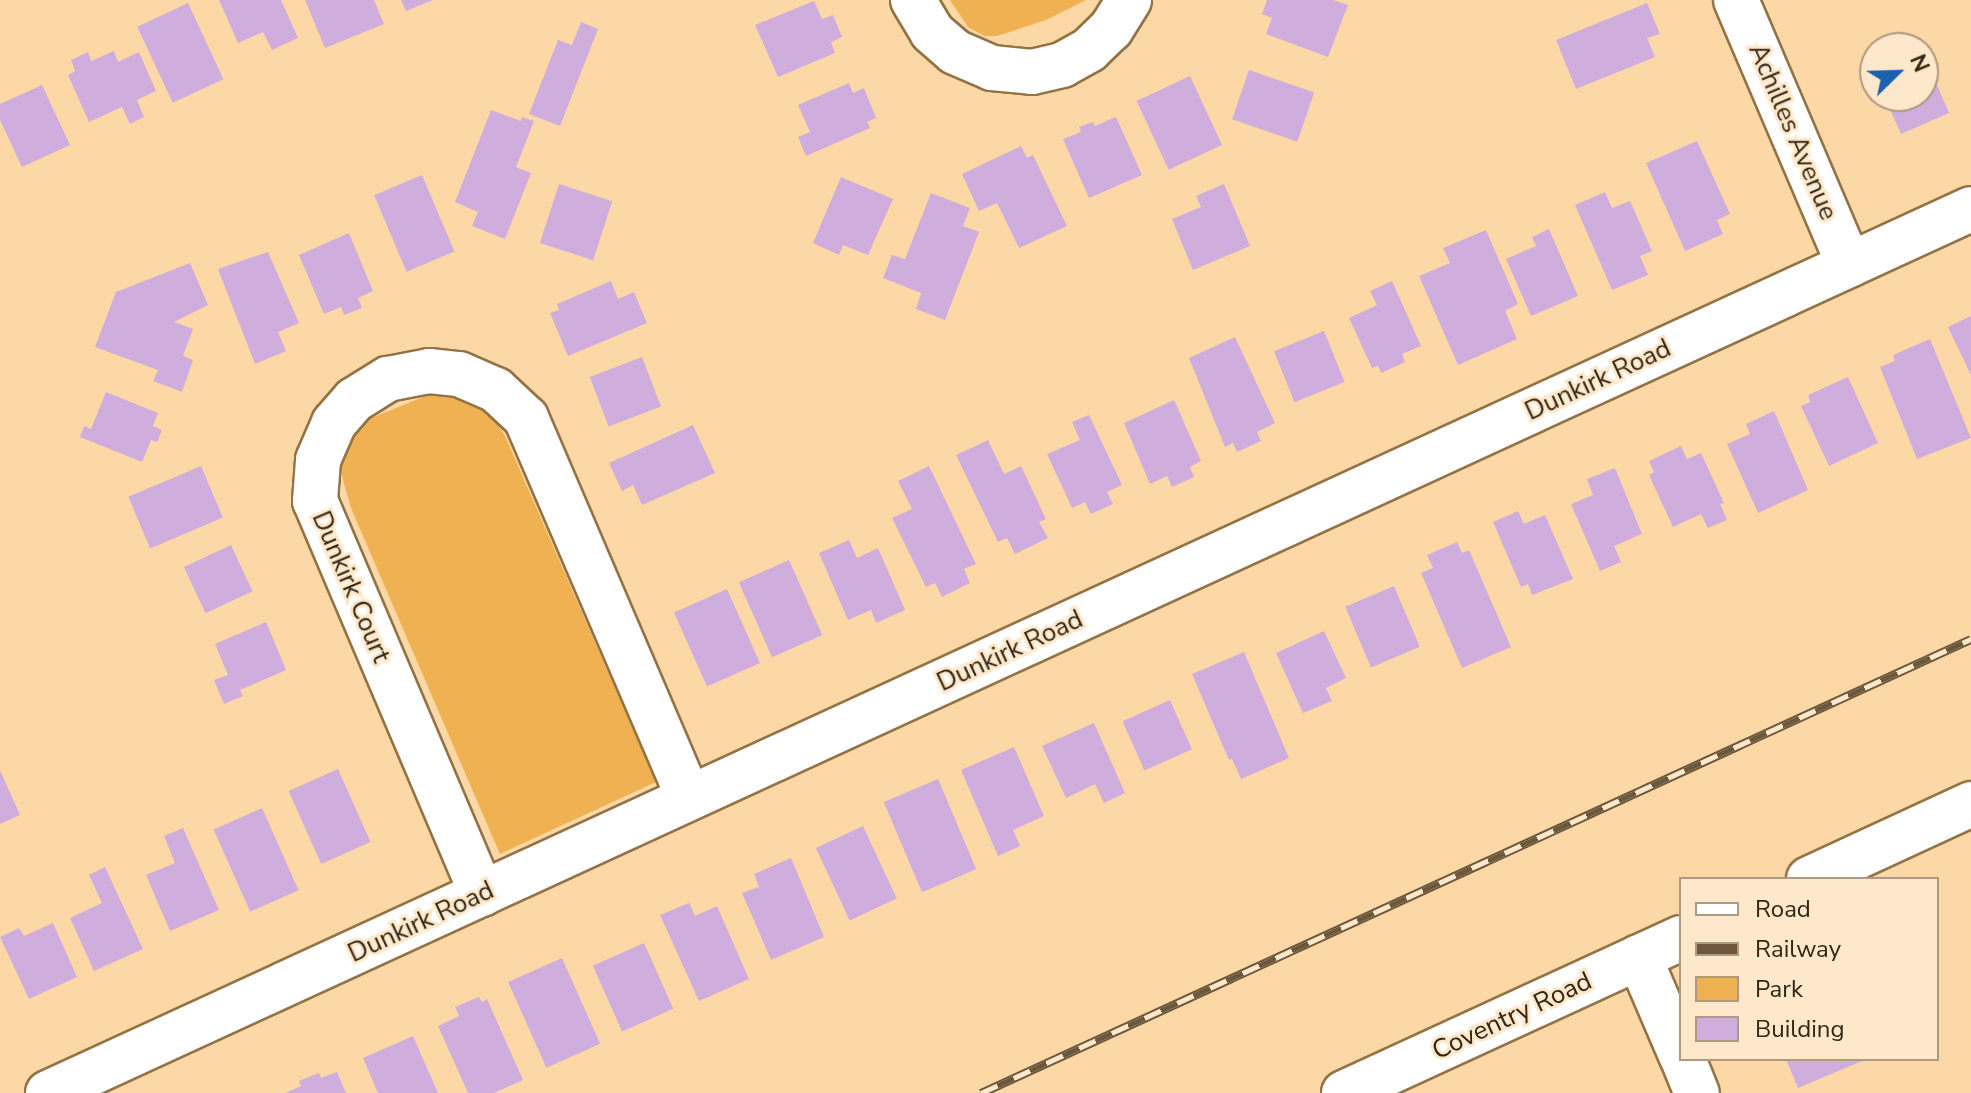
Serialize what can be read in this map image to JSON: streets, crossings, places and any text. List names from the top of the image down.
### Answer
{
  "streets": {
    "street": [
      "Achilles Avenue",
      "Dunkirk Road",
      "Dunkirk Court",
      "Coventry Road"
    ]
  },
  "crossings": [
    ["Achilles Avenue", "Dunkirk Road"],
    ["Dunkirk Road", "Dunkirk Court"]
  ],
  "legend": [
    "Road",
    "Railway",
    "Park",
    "Building"
  ],
  "north": "top right"
}
